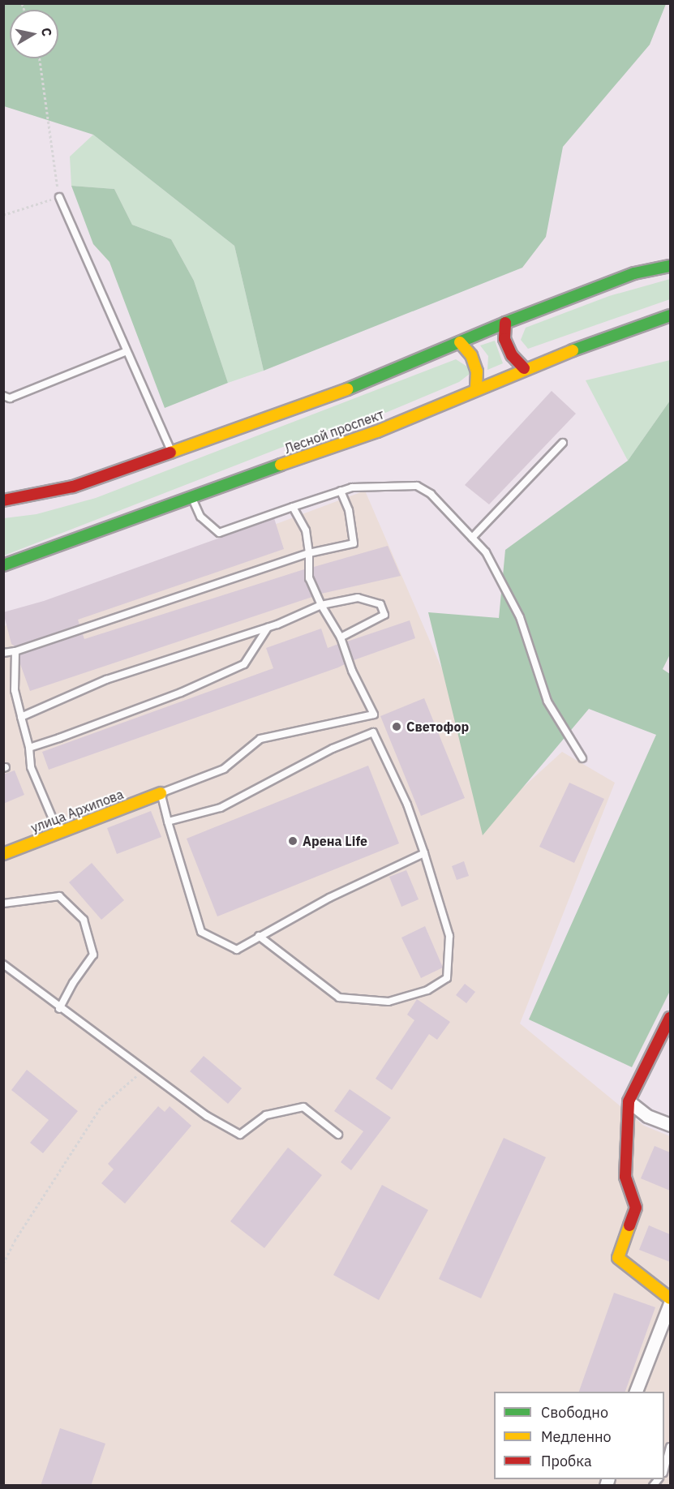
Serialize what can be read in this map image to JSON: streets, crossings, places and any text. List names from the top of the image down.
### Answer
{
  "streets": {
    "main road": ["Лесной проспект", "улица Архипова"]
  },
  "places": ["Светофор", "Арена Life"],
  "legend": ["Свободно", "Медленно", "Пробка"],
  "north": "right"
}
